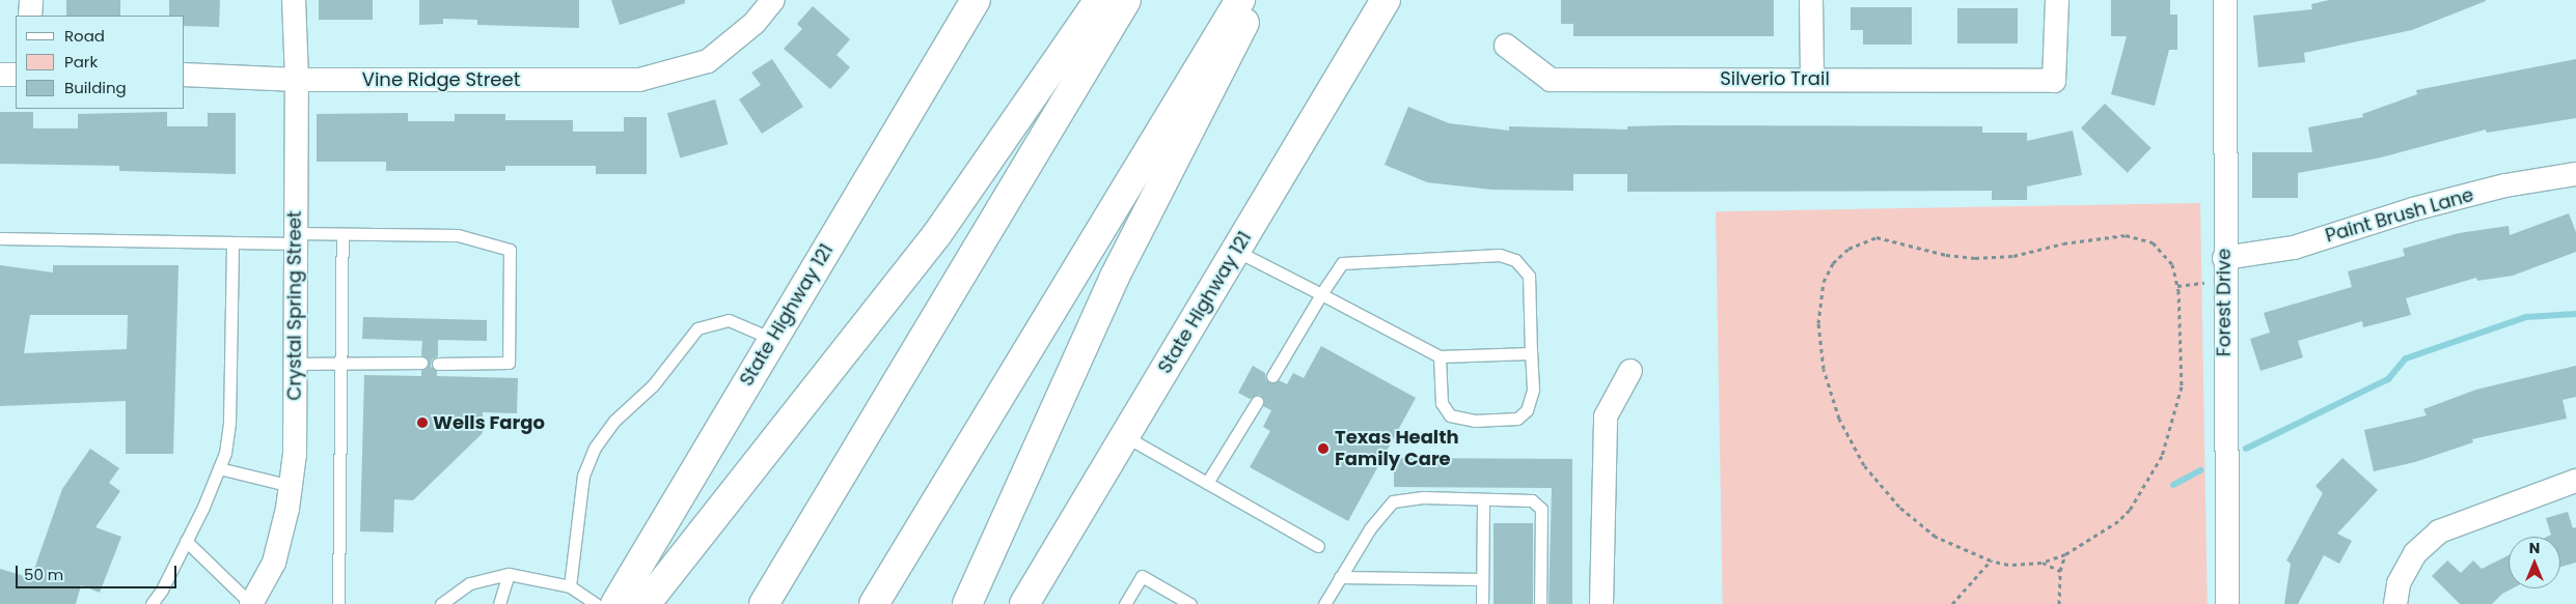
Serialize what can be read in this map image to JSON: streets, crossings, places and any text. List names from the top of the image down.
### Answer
{
  "streets": {
    "main road": ["State Highway 121"],
    "street": [
      "Silverio Trail",
      "Vine Ridge Street",
      "Paint Brush Lane",
      "Forest Drive",
      "Crystal Spring Street"
    ]
  },
  "crossings": [
    ["Vine Ridge Street", "Crystal Spring Street"],
    ["Paint Brush Lane", "Forest Drive"]
  ],
  "places": ["Wells Fargo", "Texas Health Family Care"],
  "legend": ["Road", "Park", "Building"],
  "scale_bar": "50 m",
  "north": "top"
}
